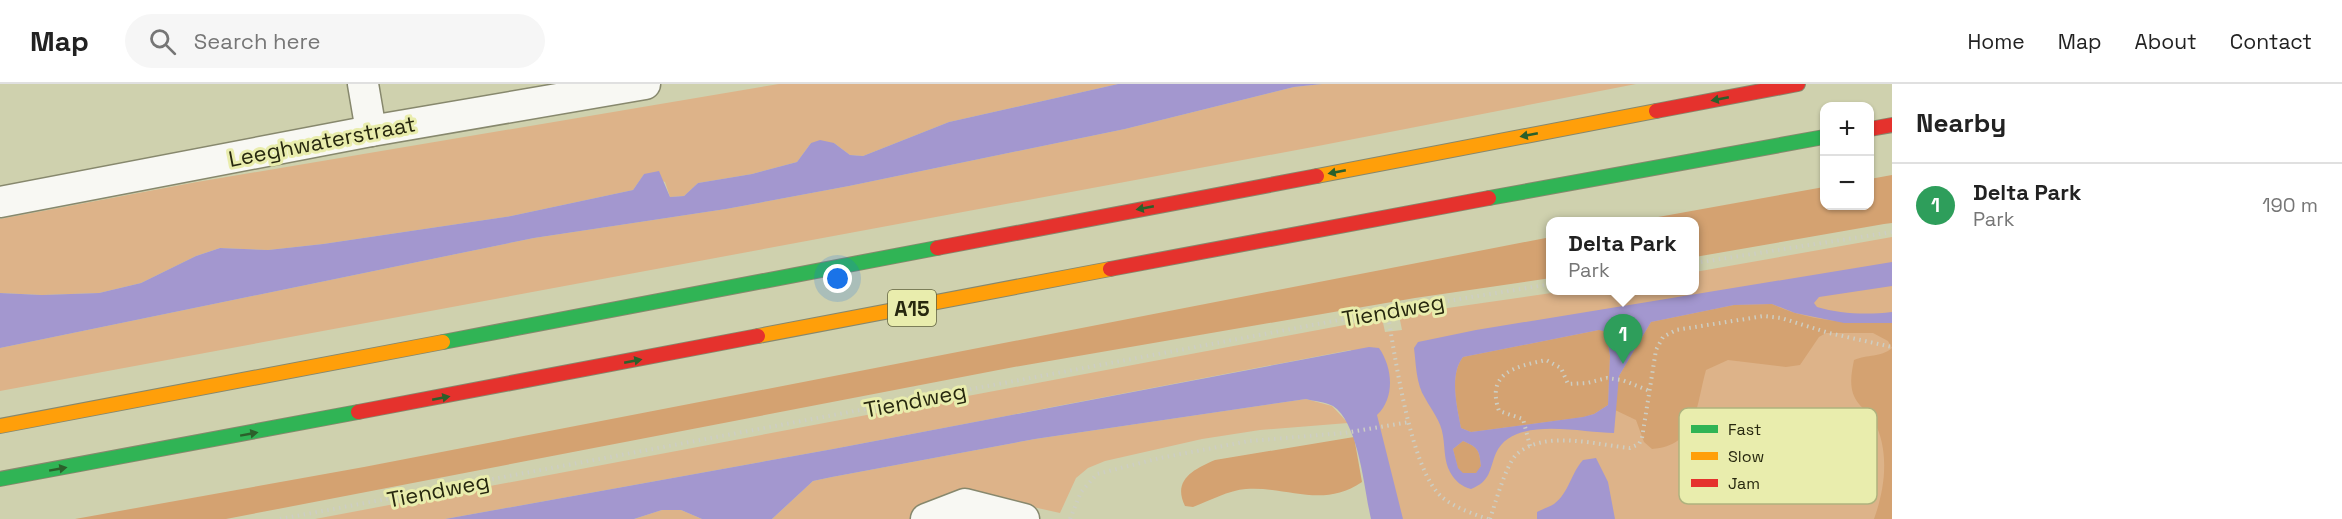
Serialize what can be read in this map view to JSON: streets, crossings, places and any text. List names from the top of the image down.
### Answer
{
  "streets": {
    "highway": ["A15"],
    "street": ["Leeghwaterstraat"],
    "path": ["Tiendweg"]
  },
  "legend": ["Fast", "Slow", "Jam"],
  "page": {
    "header": "Map",
    "search": "Search here",
    "nav": [
      "Home",
      "Map",
      "About",
      "Contact"
    ],
    "heading": "Nearby",
    "map_buttons": ["+", "−"],
    "list": [
      {
        "mark": "1",
        "name": "Delta Park",
        "note": "Park",
        "value": "190 m"
      }
    ],
    "popup": ["Delta Park", "Park"],
    "pins": "1"
  }
}
